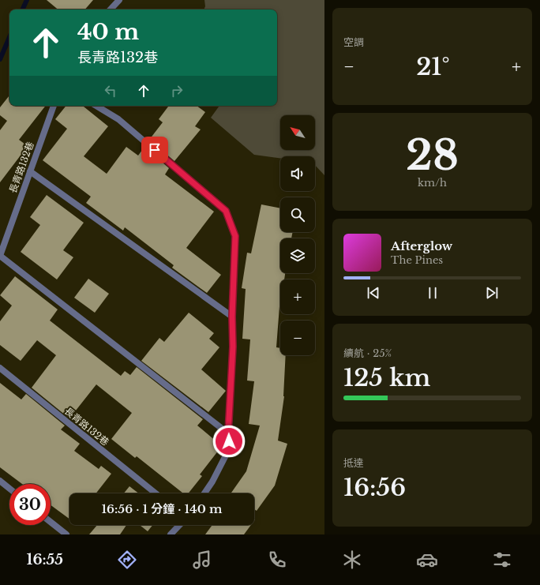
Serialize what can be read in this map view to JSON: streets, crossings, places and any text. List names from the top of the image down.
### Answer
{
  "streets": {
    "street": ["長青路132巷"]
  },
  "north": "top left",
  "page": {
    "tile": [
      "空調",
      ["28", "km/h"],
      ["續航 · 25%", "125 km"],
      ["抵達", "16:56"]
    ],
    "turn": ["40 m", "長青路132巷"],
    "heat": ["−", "21°", "+"],
    "map_buttons": ["+", "−"],
    "song": ["Afterglow", "The Pines"],
    "limit": "30",
    "trip": "16:56 · 1 分鐘 · 140 m",
    "tabs": "16:55"
  }
}
